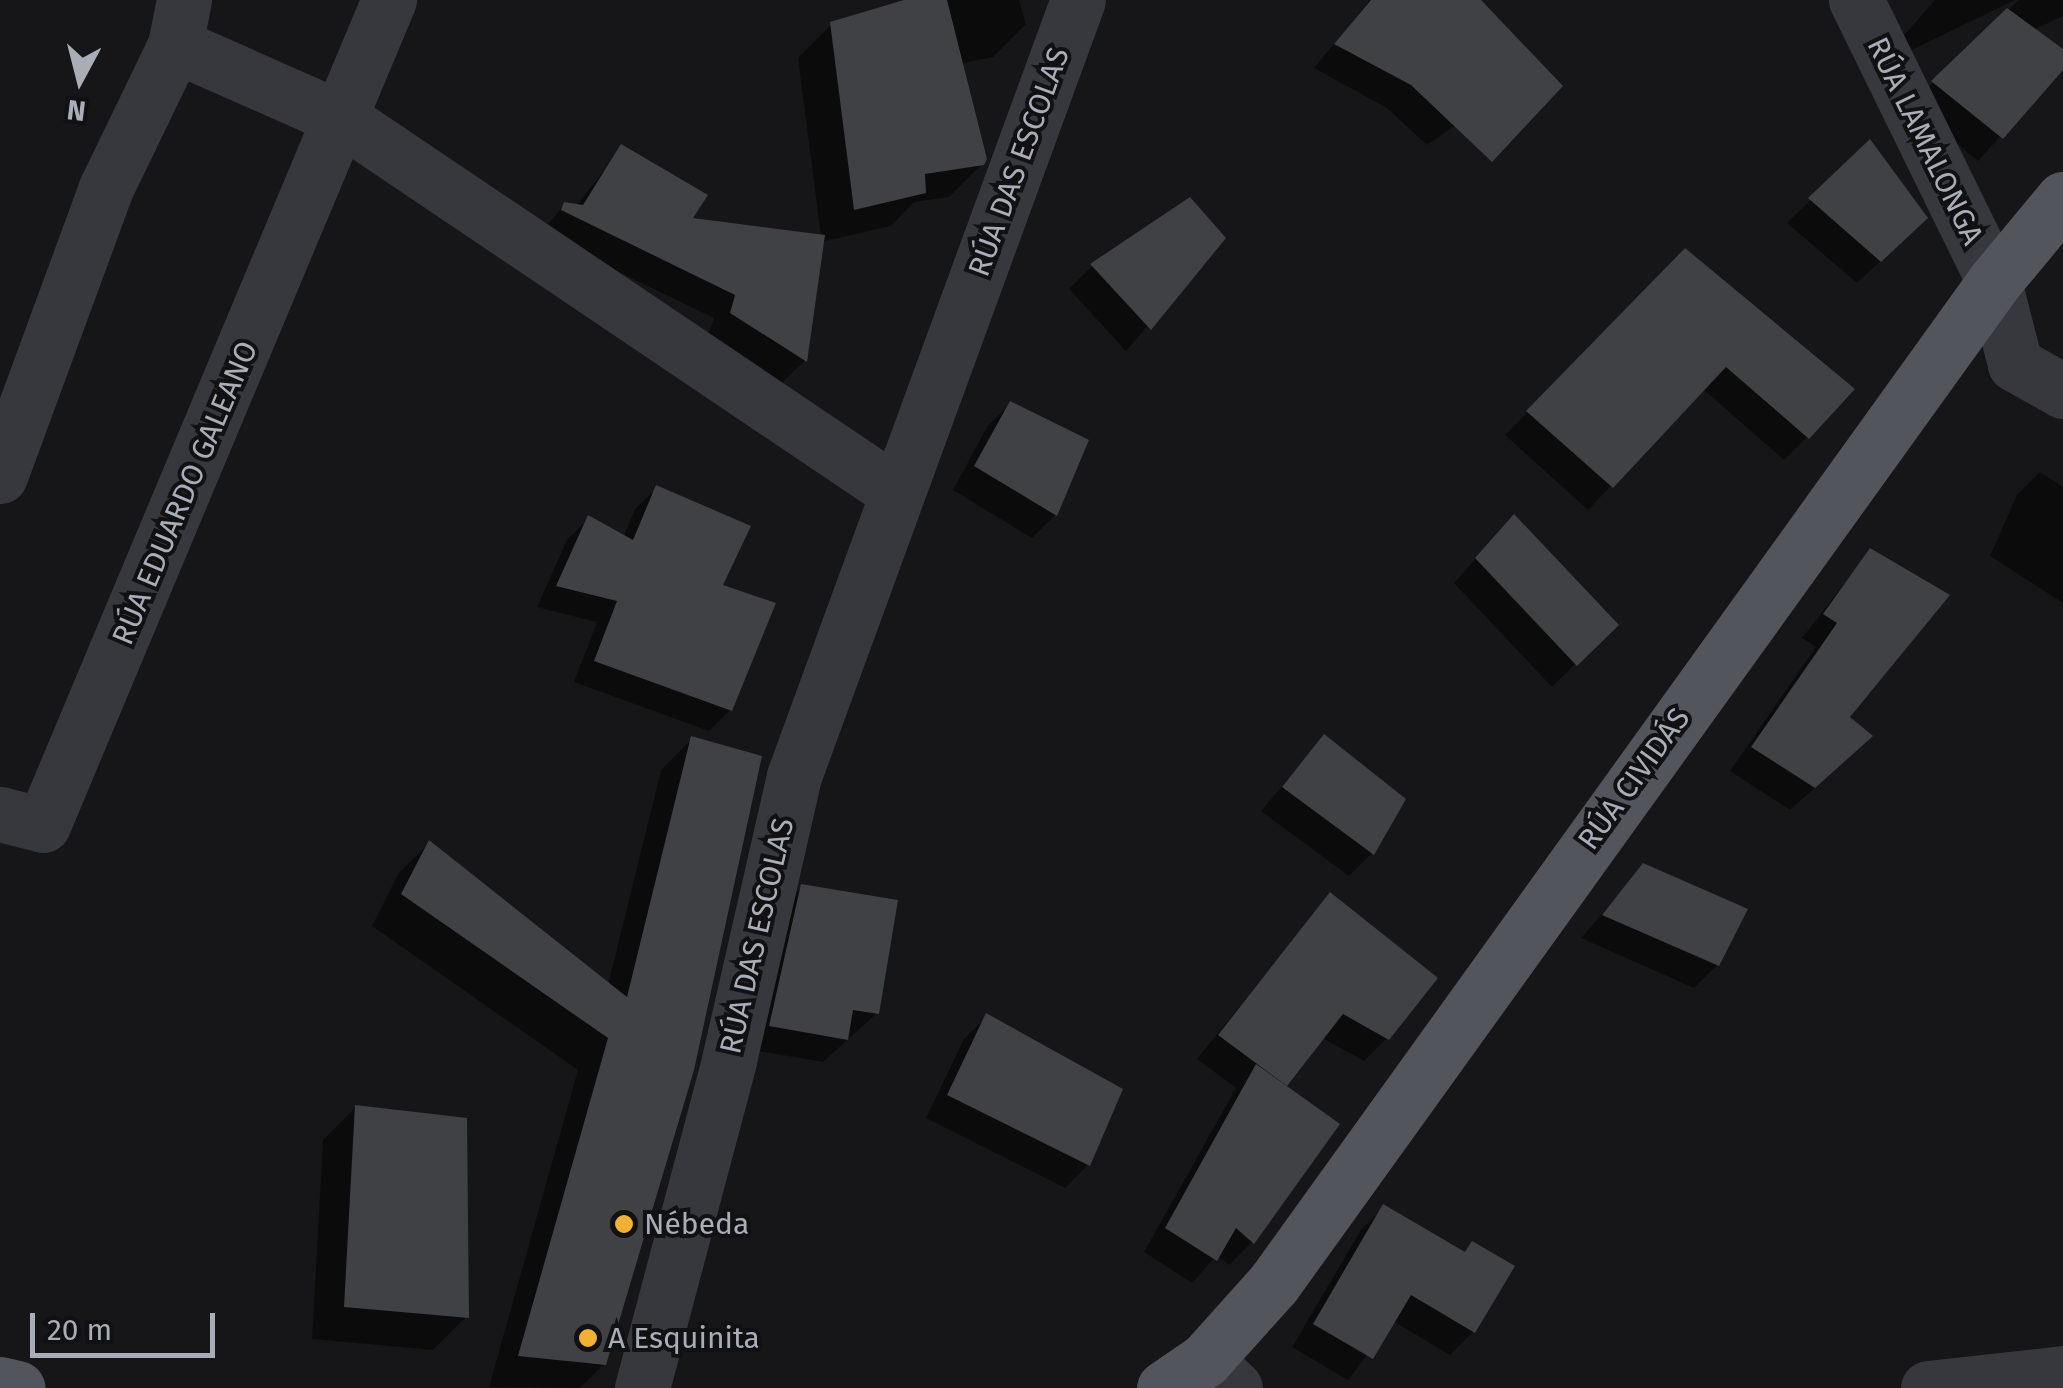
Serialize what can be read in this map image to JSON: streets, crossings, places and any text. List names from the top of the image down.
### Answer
{
  "streets": {
    "main road": ["RÚA CIVIDÁS"],
    "street": ["RÚA LAMALONGA", "RÚA DAS ESCOLAS", "RÚA EDUARDO GALEANO"]
  },
  "crossings": [
    ["RÚA LAMALONGA", "RÚA CIVIDÁS"]
  ],
  "places": ["Nébeda", "A Esquinita"],
  "scale_bar": "20 m",
  "north": "bottom"
}
